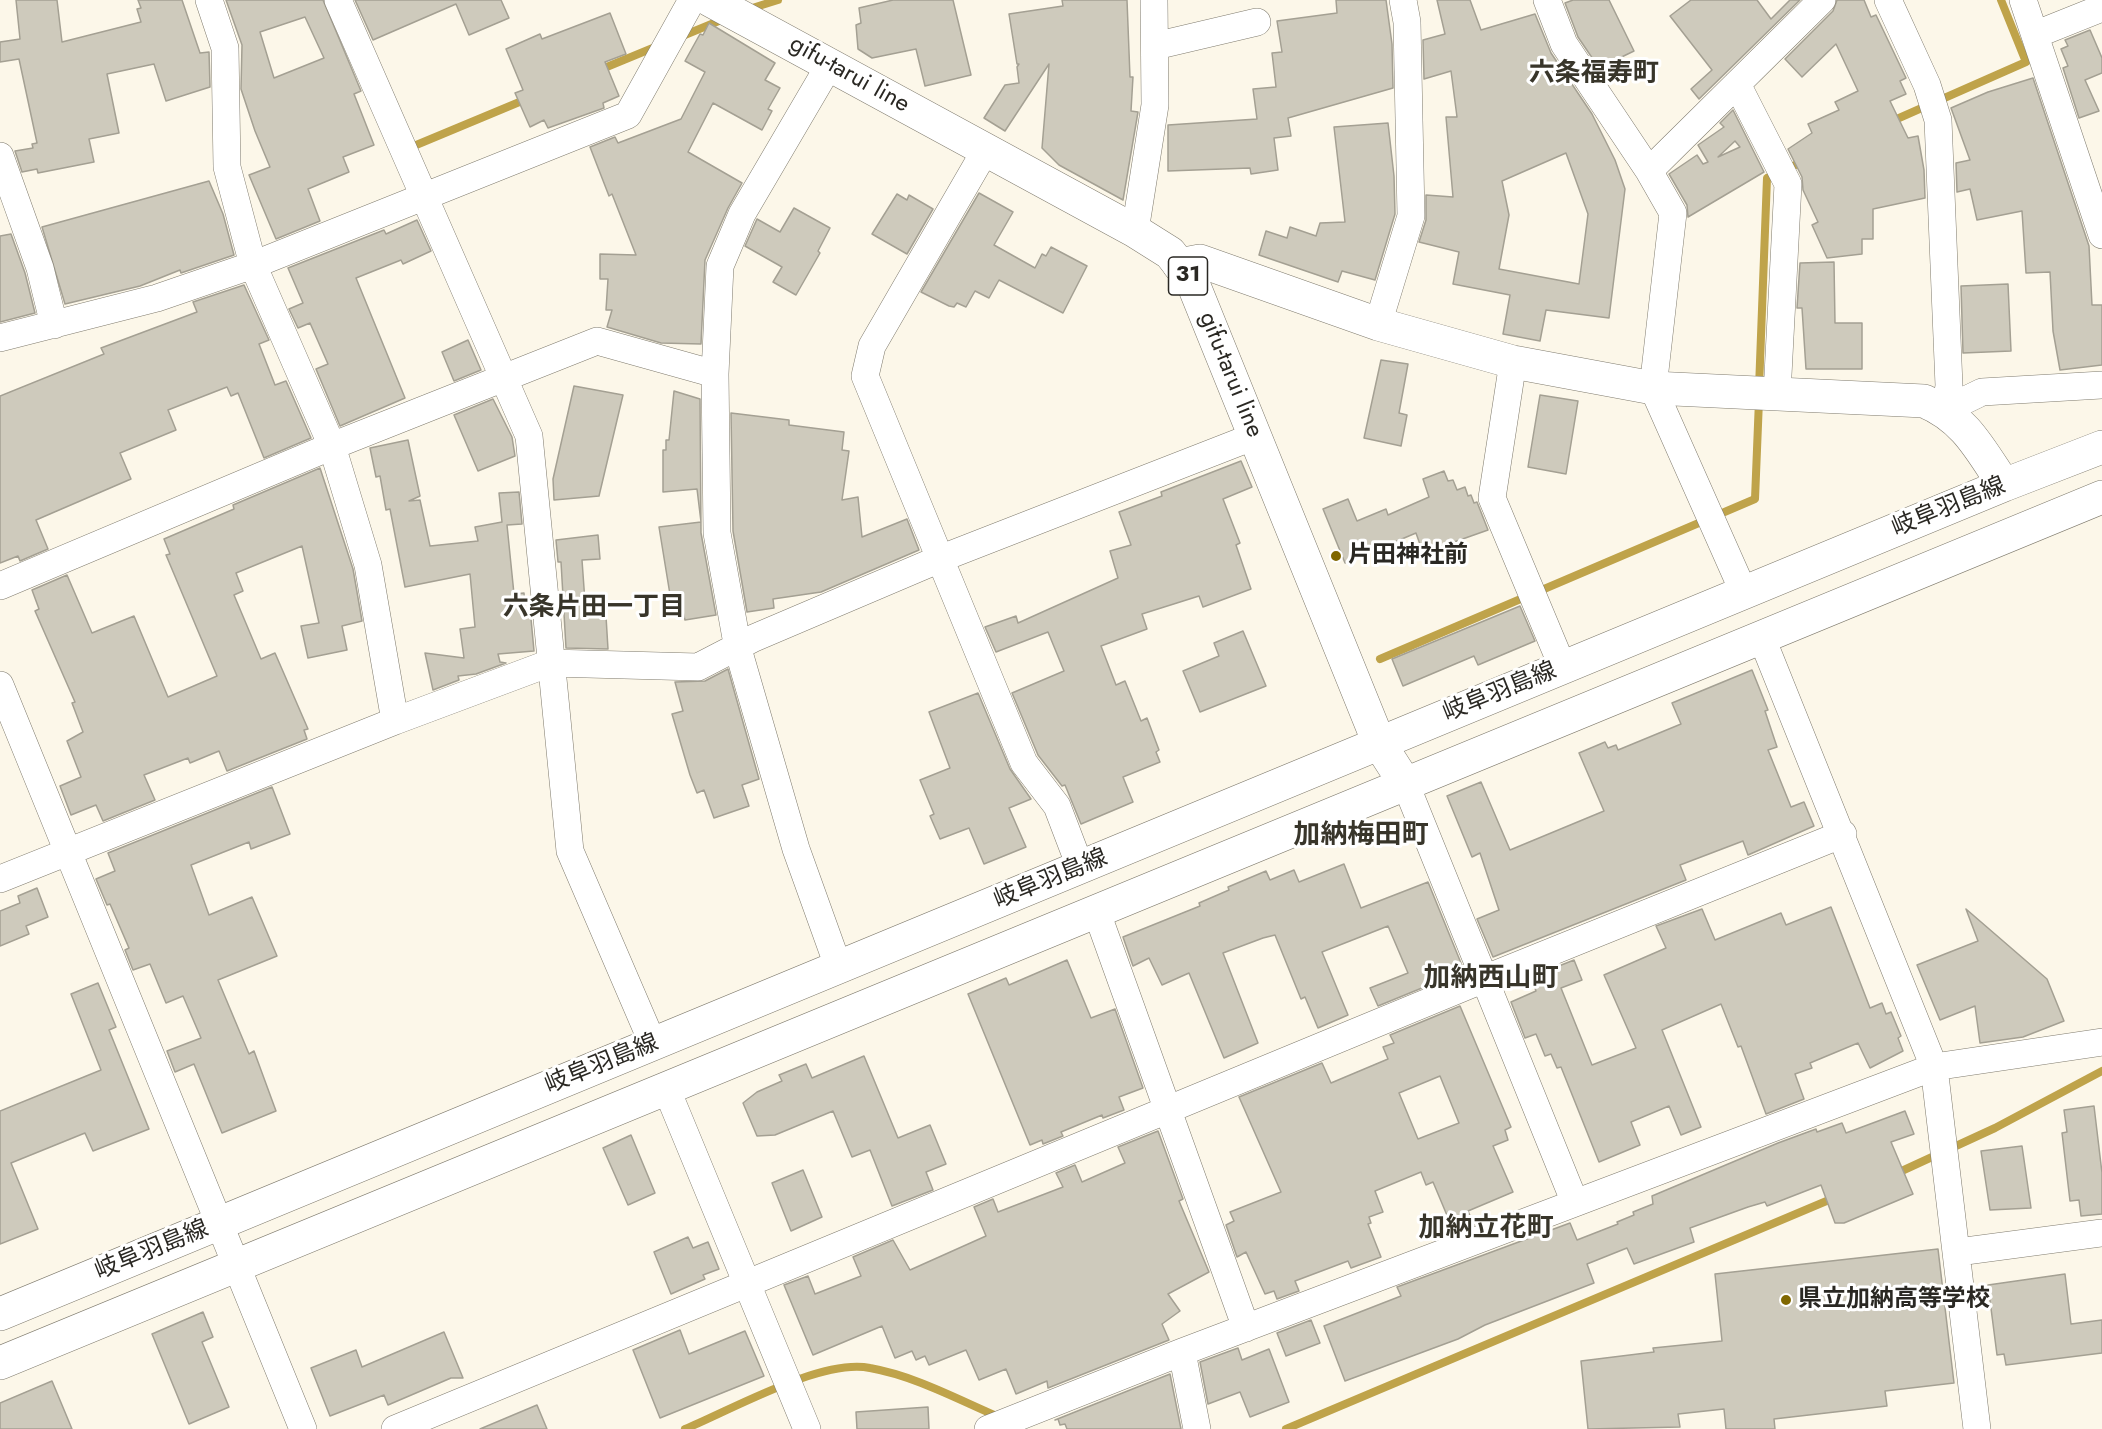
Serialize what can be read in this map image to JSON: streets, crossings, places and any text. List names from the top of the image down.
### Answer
{
  "streets": {
    "main road": ["gifu-tarui line", "31", "岐阜羽島線"]
  },
  "crossings": [
    ["gifu-tarui line", "岐阜羽島線"]
  ],
  "districts": [
    "六条福寿町",
    "六条片田一丁目",
    "加納梅田町",
    "加納西山町",
    "加納立花町"
  ],
  "places": ["片田神社前", "県立加納高等学校"]
}
